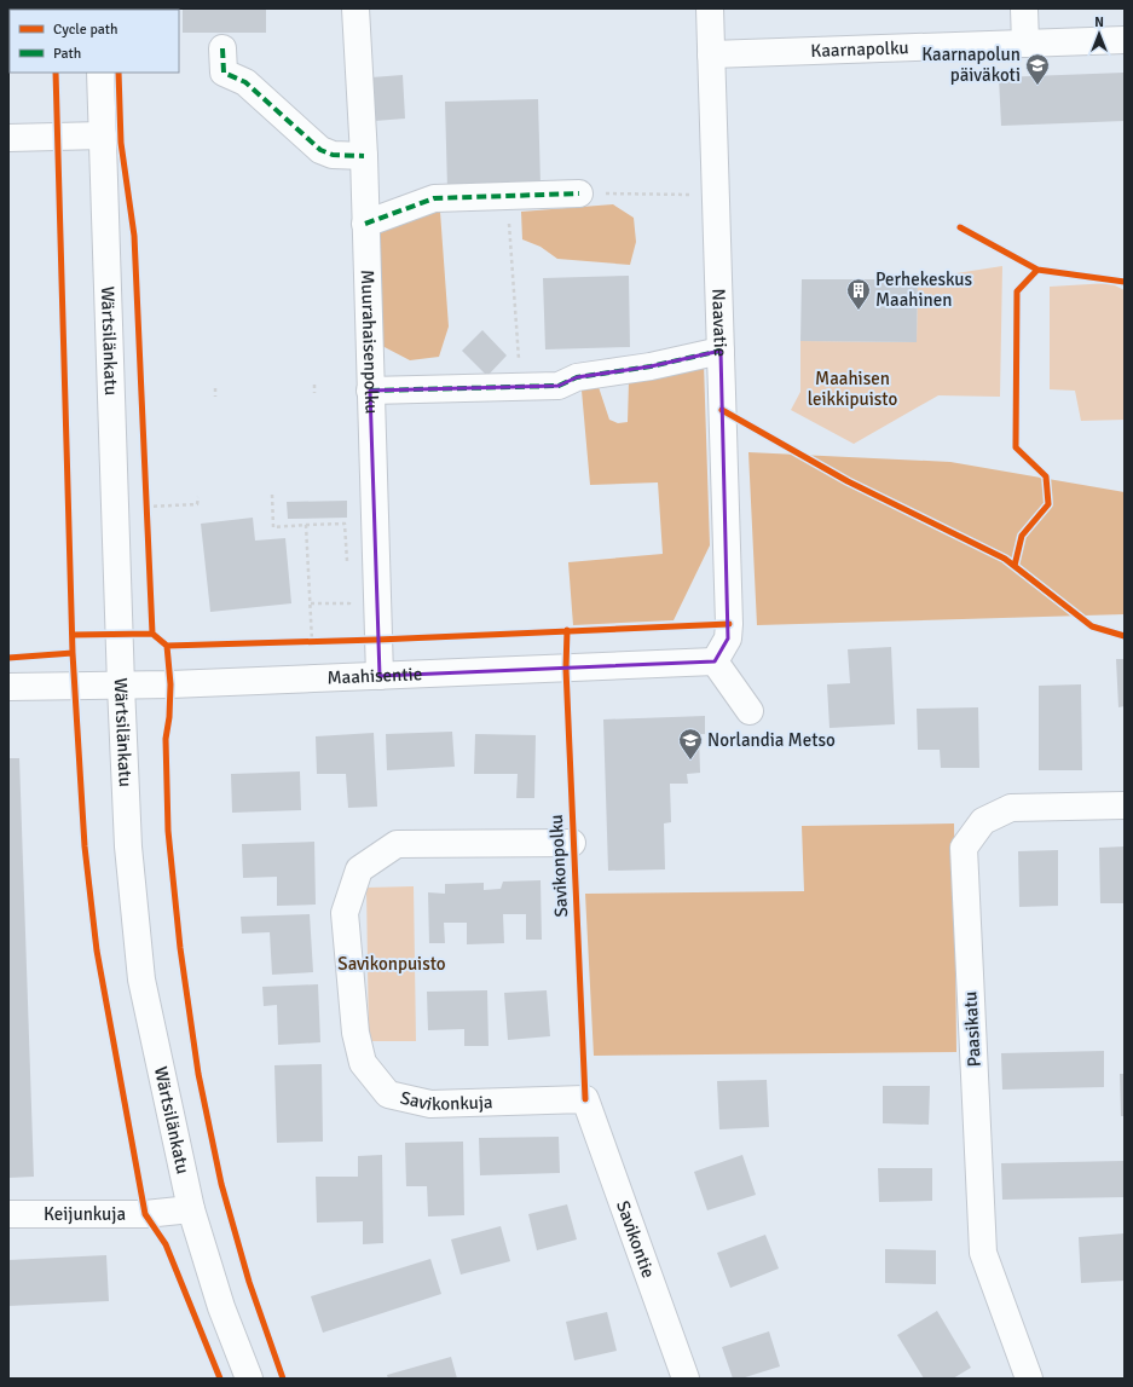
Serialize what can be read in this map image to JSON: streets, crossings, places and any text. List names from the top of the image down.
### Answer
{
  "streets": {
    "street": [
      "Kaarnapolku",
      "Naavatie",
      "Wärtsilänkatu",
      "Muurahaisenpolku",
      "Maahisentie",
      "Paasikatu",
      "Savikonkuja",
      "Keijunkuja",
      "Savikontie"
    ],
    "cycle path": ["Savikonpolku"]
  },
  "crossings": [
    ["Kaarnapolku", "Naavatie"],
    ["Naavatie", "Maahisentie"],
    ["Wärtsilänkatu", "Maahisentie"],
    ["Wärtsilänkatu", "Keijunkuja"],
    ["Muurahaisenpolku", "Maahisentie"],
    ["Savikonkuja", "Savikontie"]
  ],
  "parks": ["Maahisen leikkipuisto", "Savikonpuisto"],
  "places": {
    "school or university": ["Kaarnapolun päiväkoti", "Norlandia Metso"],
    "building": ["Perhekeskus Maahinen"]
  },
  "legend": ["Cycle path", "Path"],
  "north": "top"
}
